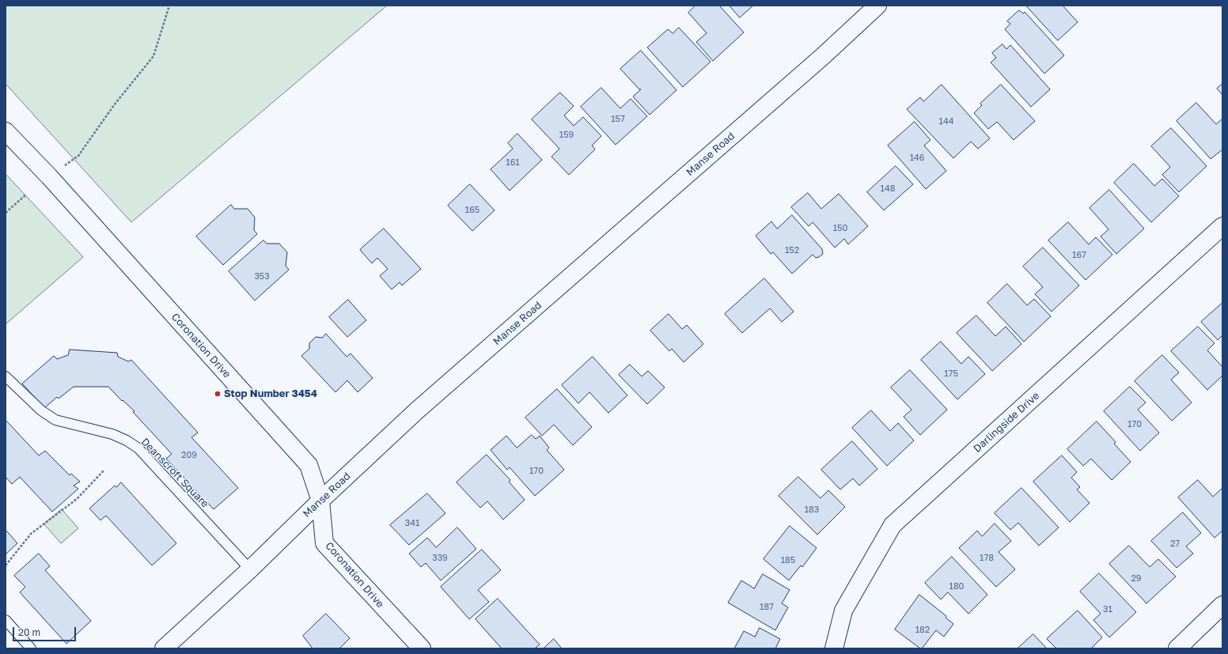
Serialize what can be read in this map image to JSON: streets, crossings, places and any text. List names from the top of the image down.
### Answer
{
  "streets": {
    "street": ["Manse Road", "Coronation Drive", "Darlingside Drive"],
    "lane": ["Deanscroft Square"]
  },
  "crossings": [
    ["Manse Road", "Coronation Drive"],
    ["Manse Road", "Deanscroft Square"]
  ],
  "places": ["Stop Number 3454"],
  "house_numbers": [
    "157",
    "144",
    "159",
    "146",
    "161",
    "148",
    "165",
    "150",
    "152",
    "167",
    "353",
    "175",
    "170",
    "209",
    "170",
    "183",
    "341",
    "27",
    "339",
    "178",
    "185",
    "29",
    "180",
    "187",
    "31",
    "182"
  ],
  "scale_bar": "20 m"
}
